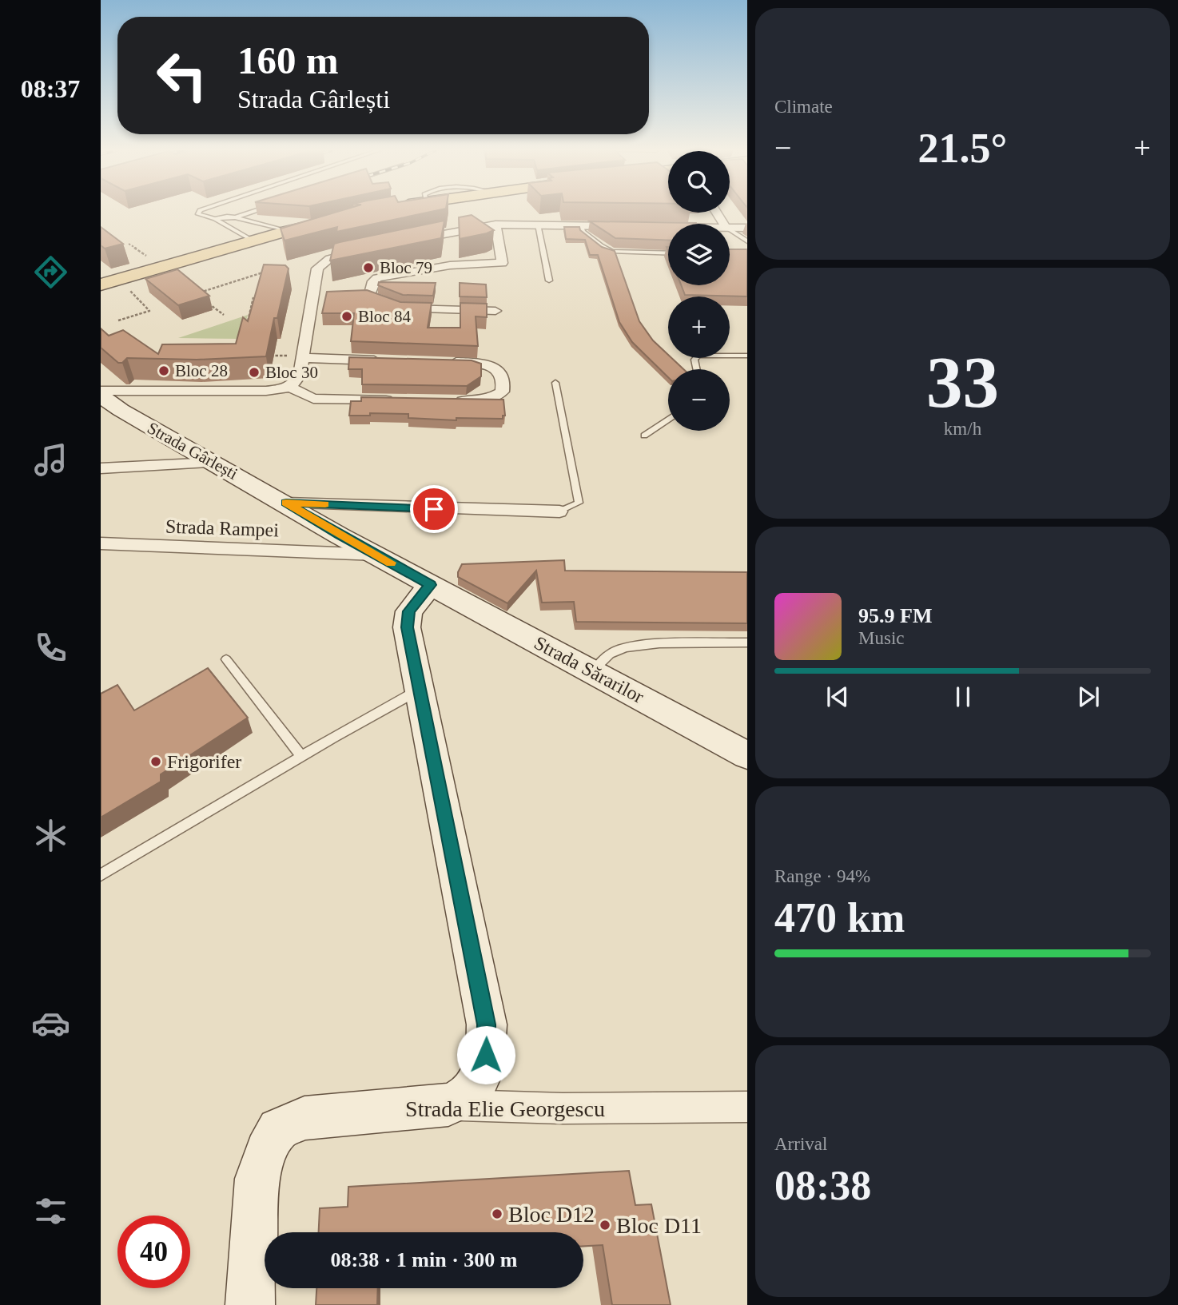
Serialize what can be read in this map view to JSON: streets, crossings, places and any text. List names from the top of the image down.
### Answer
{
  "streets": {
    "street": [
      "Strada Gârlești",
      "Strada Rampei",
      "Strada Sărarilor",
      "Strada Elie Georgescu"
    ]
  },
  "crossings": [
    ["Strada Gârlești", "Strada Rampei"],
    ["Strada Gârlești", "Strada Sărarilor"]
  ],
  "places": [
    "Bloc 79",
    "Bloc 84",
    "Bloc 28",
    "Bloc 30",
    "Frigorifer",
    "Bloc D12",
    "Bloc D11"
  ],
  "page": {
    "tabs": "08:37",
    "tile": [
      "Climate",
      ["33", "km/h"],
      ["Range · 94%", "470 km"],
      ["Arrival", "08:38"]
    ],
    "turn": ["160 m", "Strada Gârlești"],
    "heat": ["−", "21.5°", "+"],
    "map_buttons": ["+", "−"],
    "song": ["95.9 FM", "Music"],
    "limit": "40",
    "trip": "08:38 · 1 min · 300 m"
  }
}
